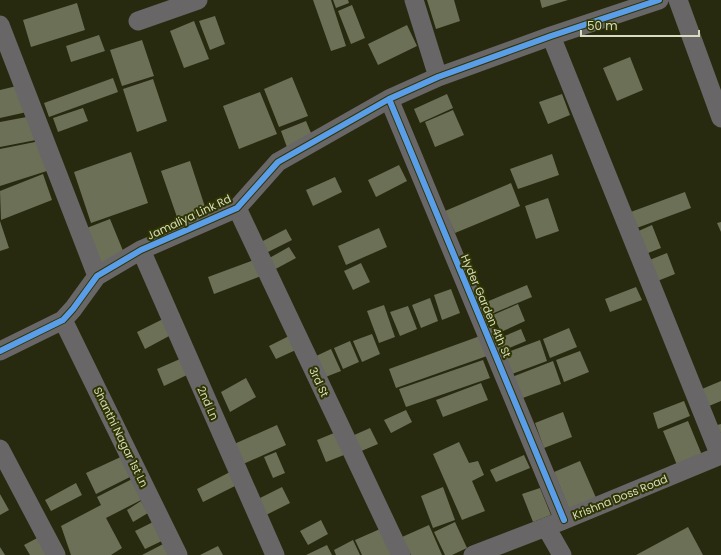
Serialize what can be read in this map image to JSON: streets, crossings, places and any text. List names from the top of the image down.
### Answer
{
  "streets": {
    "street": [
      "Jamaliya Link Rd",
      "Hyder Garden 4th St",
      "3rd St",
      "2nd Ln",
      "Shanthi Nagar 1st Ln",
      "Krishna Doss Road"
    ]
  },
  "crossings": [
    ["Jamaliya Link Rd", "Hyder Garden 4th St"],
    ["Jamaliya Link Rd", "3rd St"],
    ["Jamaliya Link Rd", "2nd Ln"],
    ["Jamaliya Link Rd", "Shanthi Nagar 1st Ln"],
    ["Hyder Garden 4th St", "Krishna Doss Road"]
  ],
  "scale_bar": "50 m"
}
